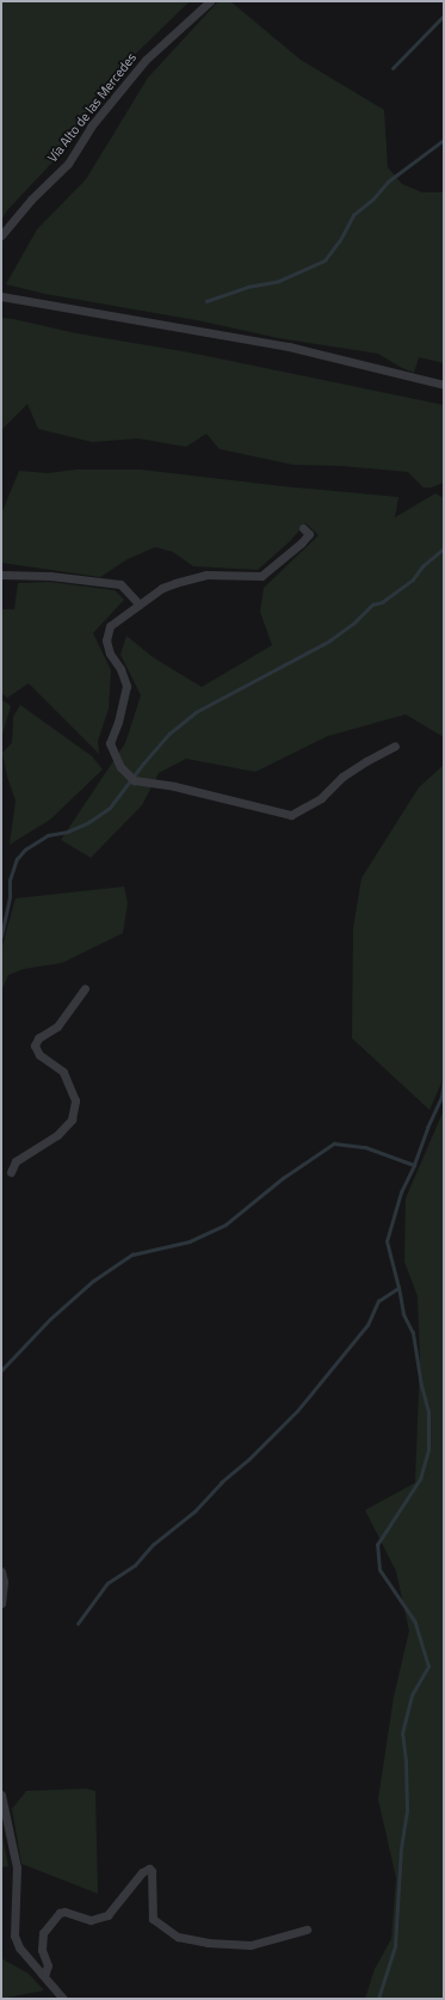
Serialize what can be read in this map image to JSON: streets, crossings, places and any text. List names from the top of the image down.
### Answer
{
  "streets": {
    "street": ["Vía Alto de las Mercedes"]
  }
}
